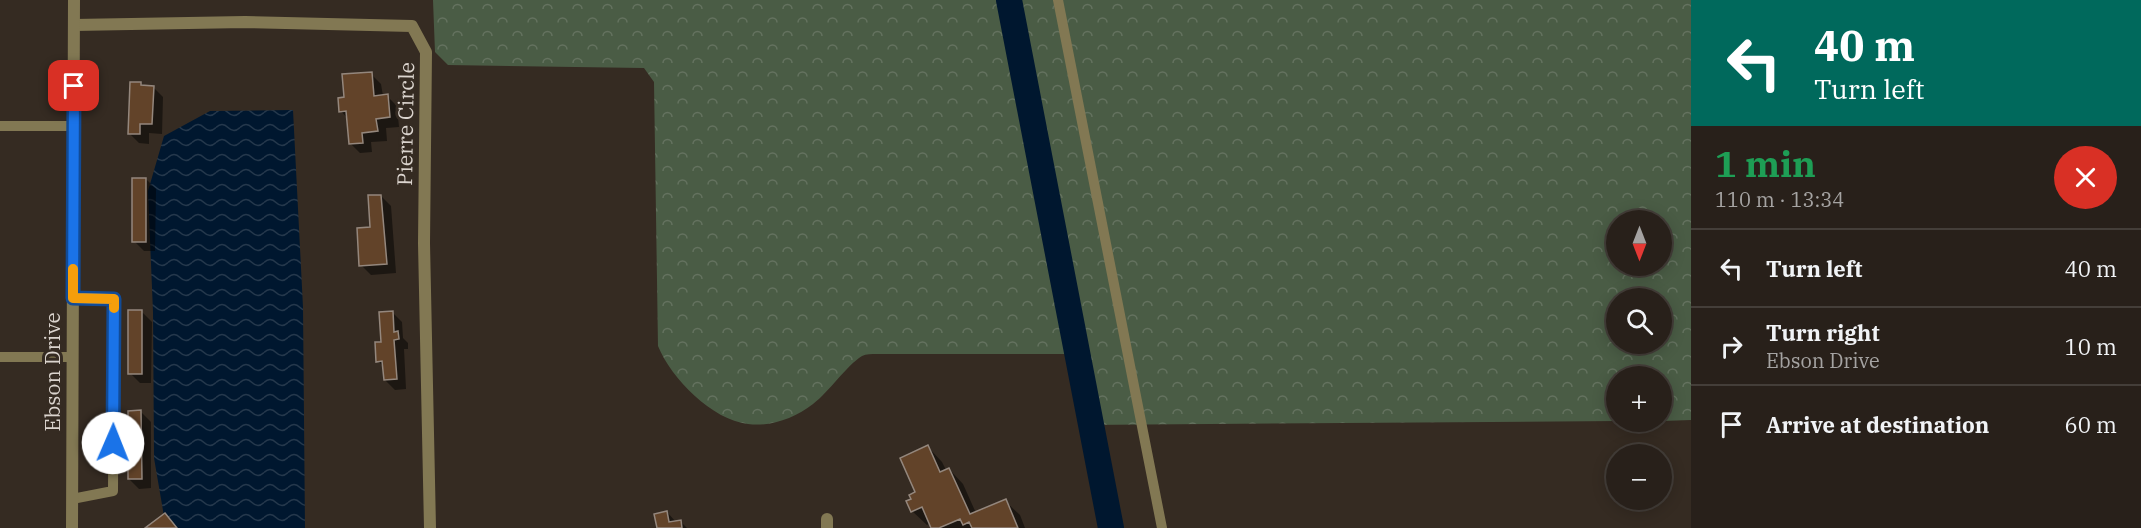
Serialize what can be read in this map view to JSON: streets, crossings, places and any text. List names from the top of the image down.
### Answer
{
  "streets": {
    "street": ["Pierre Circle", "Ebson Drive"]
  },
  "crossings": [
    ["Pierre Circle", "Ebson Drive"]
  ],
  "north": "bottom",
  "page": {
    "turn": ["40 m", "Turn left"],
    "heading": ["1 min", "110 m · 13:34"],
    "map_buttons": ["+", "−"],
    "list": [
      {
        "name": "Turn left",
        "value": "40 m"
      },
      {
        "name": "Turn right",
        "note": "Ebson Drive",
        "value": "10 m"
      },
      {
        "name": "Arrive at destination",
        "value": "60 m"
      }
    ]
  }
}
